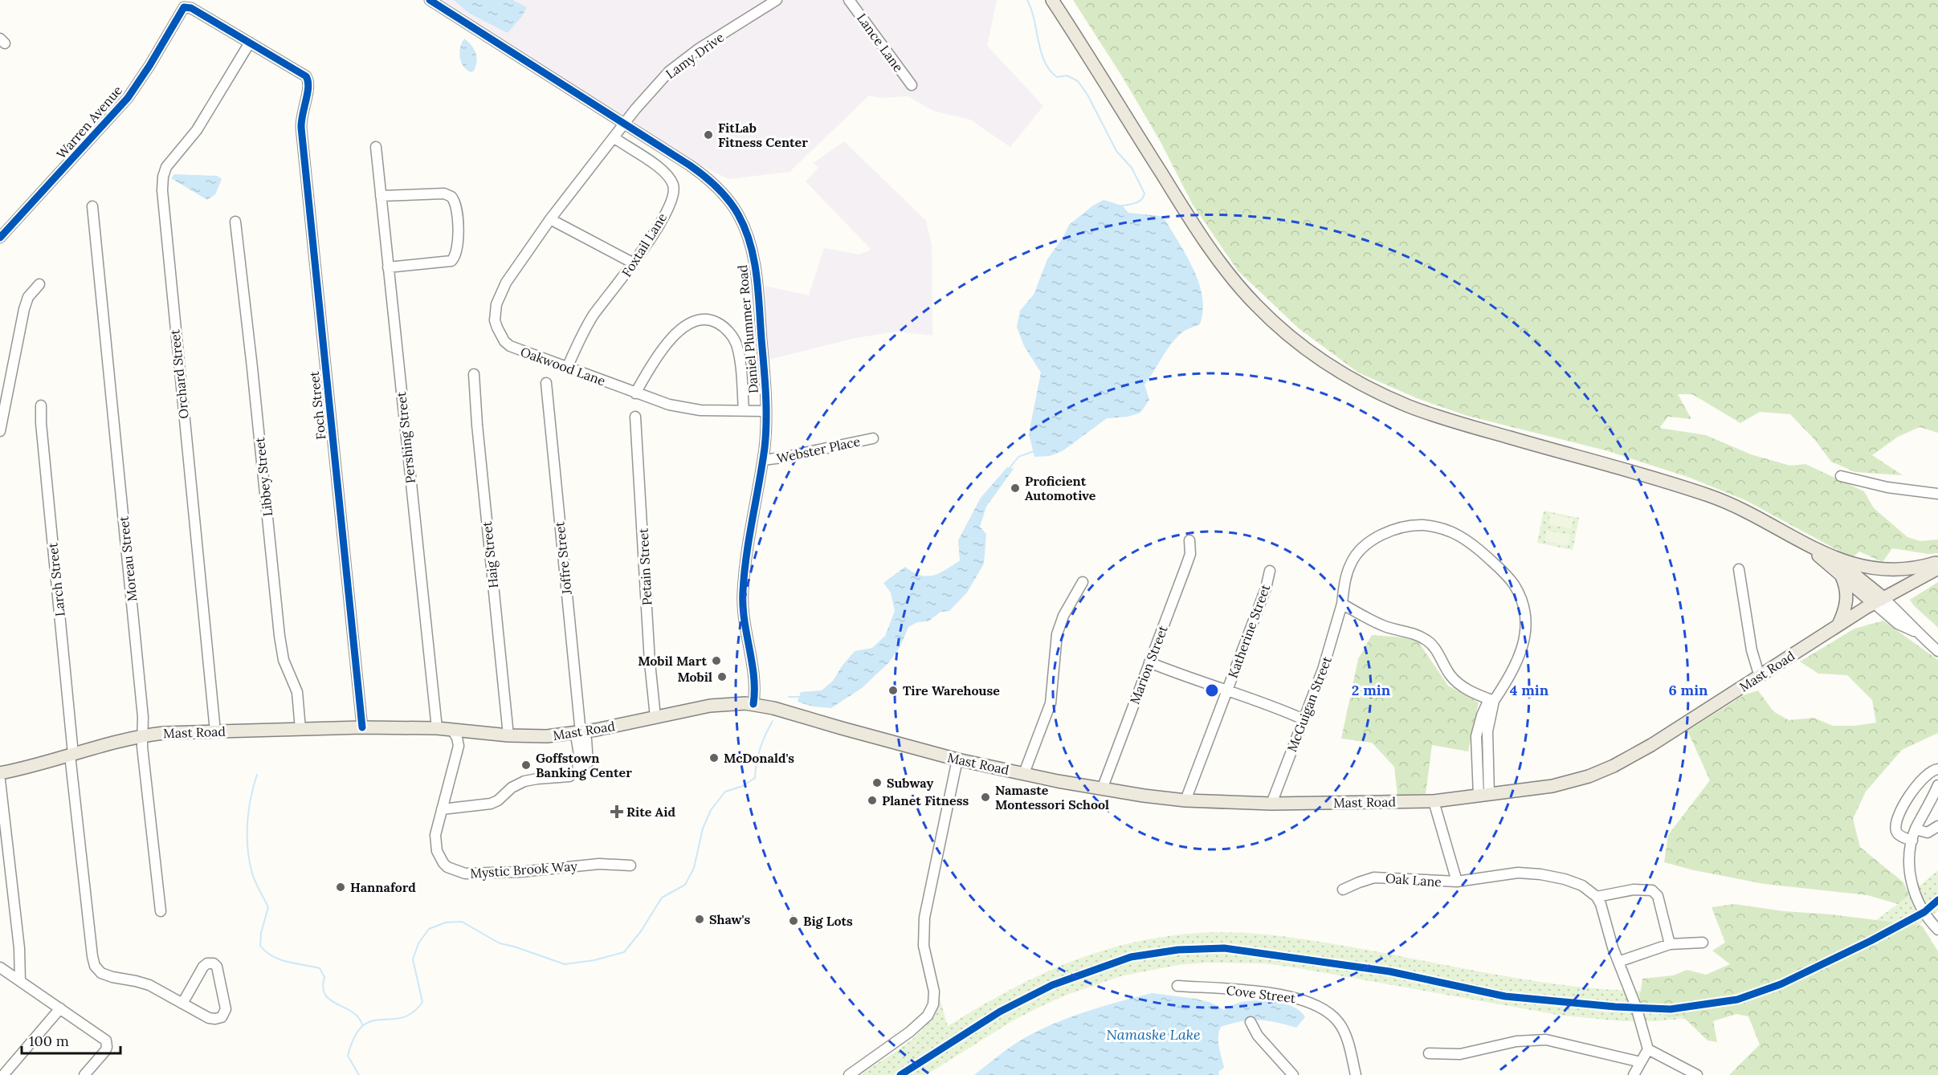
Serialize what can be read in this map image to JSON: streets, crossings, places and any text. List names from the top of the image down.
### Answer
{
  "streets": {
    "main road": ["Mast Road"],
    "street": [
      "Lance Lane",
      "Lamy Drive",
      "Warren Avenue",
      "Foxtail Lane",
      "Daniel Plummer Road",
      "Oakwood Lane",
      "Orchard Street",
      "Foch Street",
      "Pershing Street",
      "Webster Place",
      "Libbey Street",
      "Haig Street",
      "Joffre Street",
      "Moreau Street",
      "Petain Street",
      "Larch Street",
      "Katherine Street",
      "Marion Street",
      "McGuigan Street",
      "Mystic Brook Way",
      "Oak Lane",
      "Cove Street"
    ]
  },
  "crossings": [
    ["Lamy Drive", "Daniel Plummer Road"],
    ["Lamy Drive", "Oakwood Lane"],
    ["Warren Avenue", "Orchard Street"],
    ["Warren Avenue", "Foch Street"],
    ["Foxtail Lane", "Oakwood Lane"],
    ["Daniel Plummer Road", "Oakwood Lane"],
    ["Daniel Plummer Road", "Webster Place"],
    ["Daniel Plummer Road", "Mast Road"],
    ["Orchard Street", "Foch Street"],
    ["Orchard Street", "Mast Road"],
    ["Foch Street", "Mast Road"],
    ["Pershing Street", "Mast Road"],
    ["Libbey Street", "Mast Road"],
    ["Haig Street", "Mast Road"],
    ["Joffre Street", "Mast Road"],
    ["Moreau Street", "Mast Road"],
    ["Petain Street", "Mast Road"],
    ["Larch Street", "Mast Road"],
    ["Katherine Street", "Mast Road"],
    ["Marion Street", "Mast Road"],
    ["Mast Road", "McGuigan Street"],
    ["Mast Road", "Mystic Brook Way"]
  ],
  "water": ["Namaske Lake"],
  "places": {
    "other": [
      "FitLab Fitness Center",
      "Proficient Automotive",
      "Mobil Mart",
      "Mobil",
      "Tire Warehouse",
      "McDonald's",
      "Goffstown Banking Center",
      "Subway",
      "Namaste Montessori School",
      "Planet Fitness",
      "Hannaford",
      "Shaw's",
      "Big Lots"
    ],
    "health": ["Rite Aid"]
  },
  "scale_bar": "100 m",
  "rings": ["2 min", "4 min", "6 min"]
}
